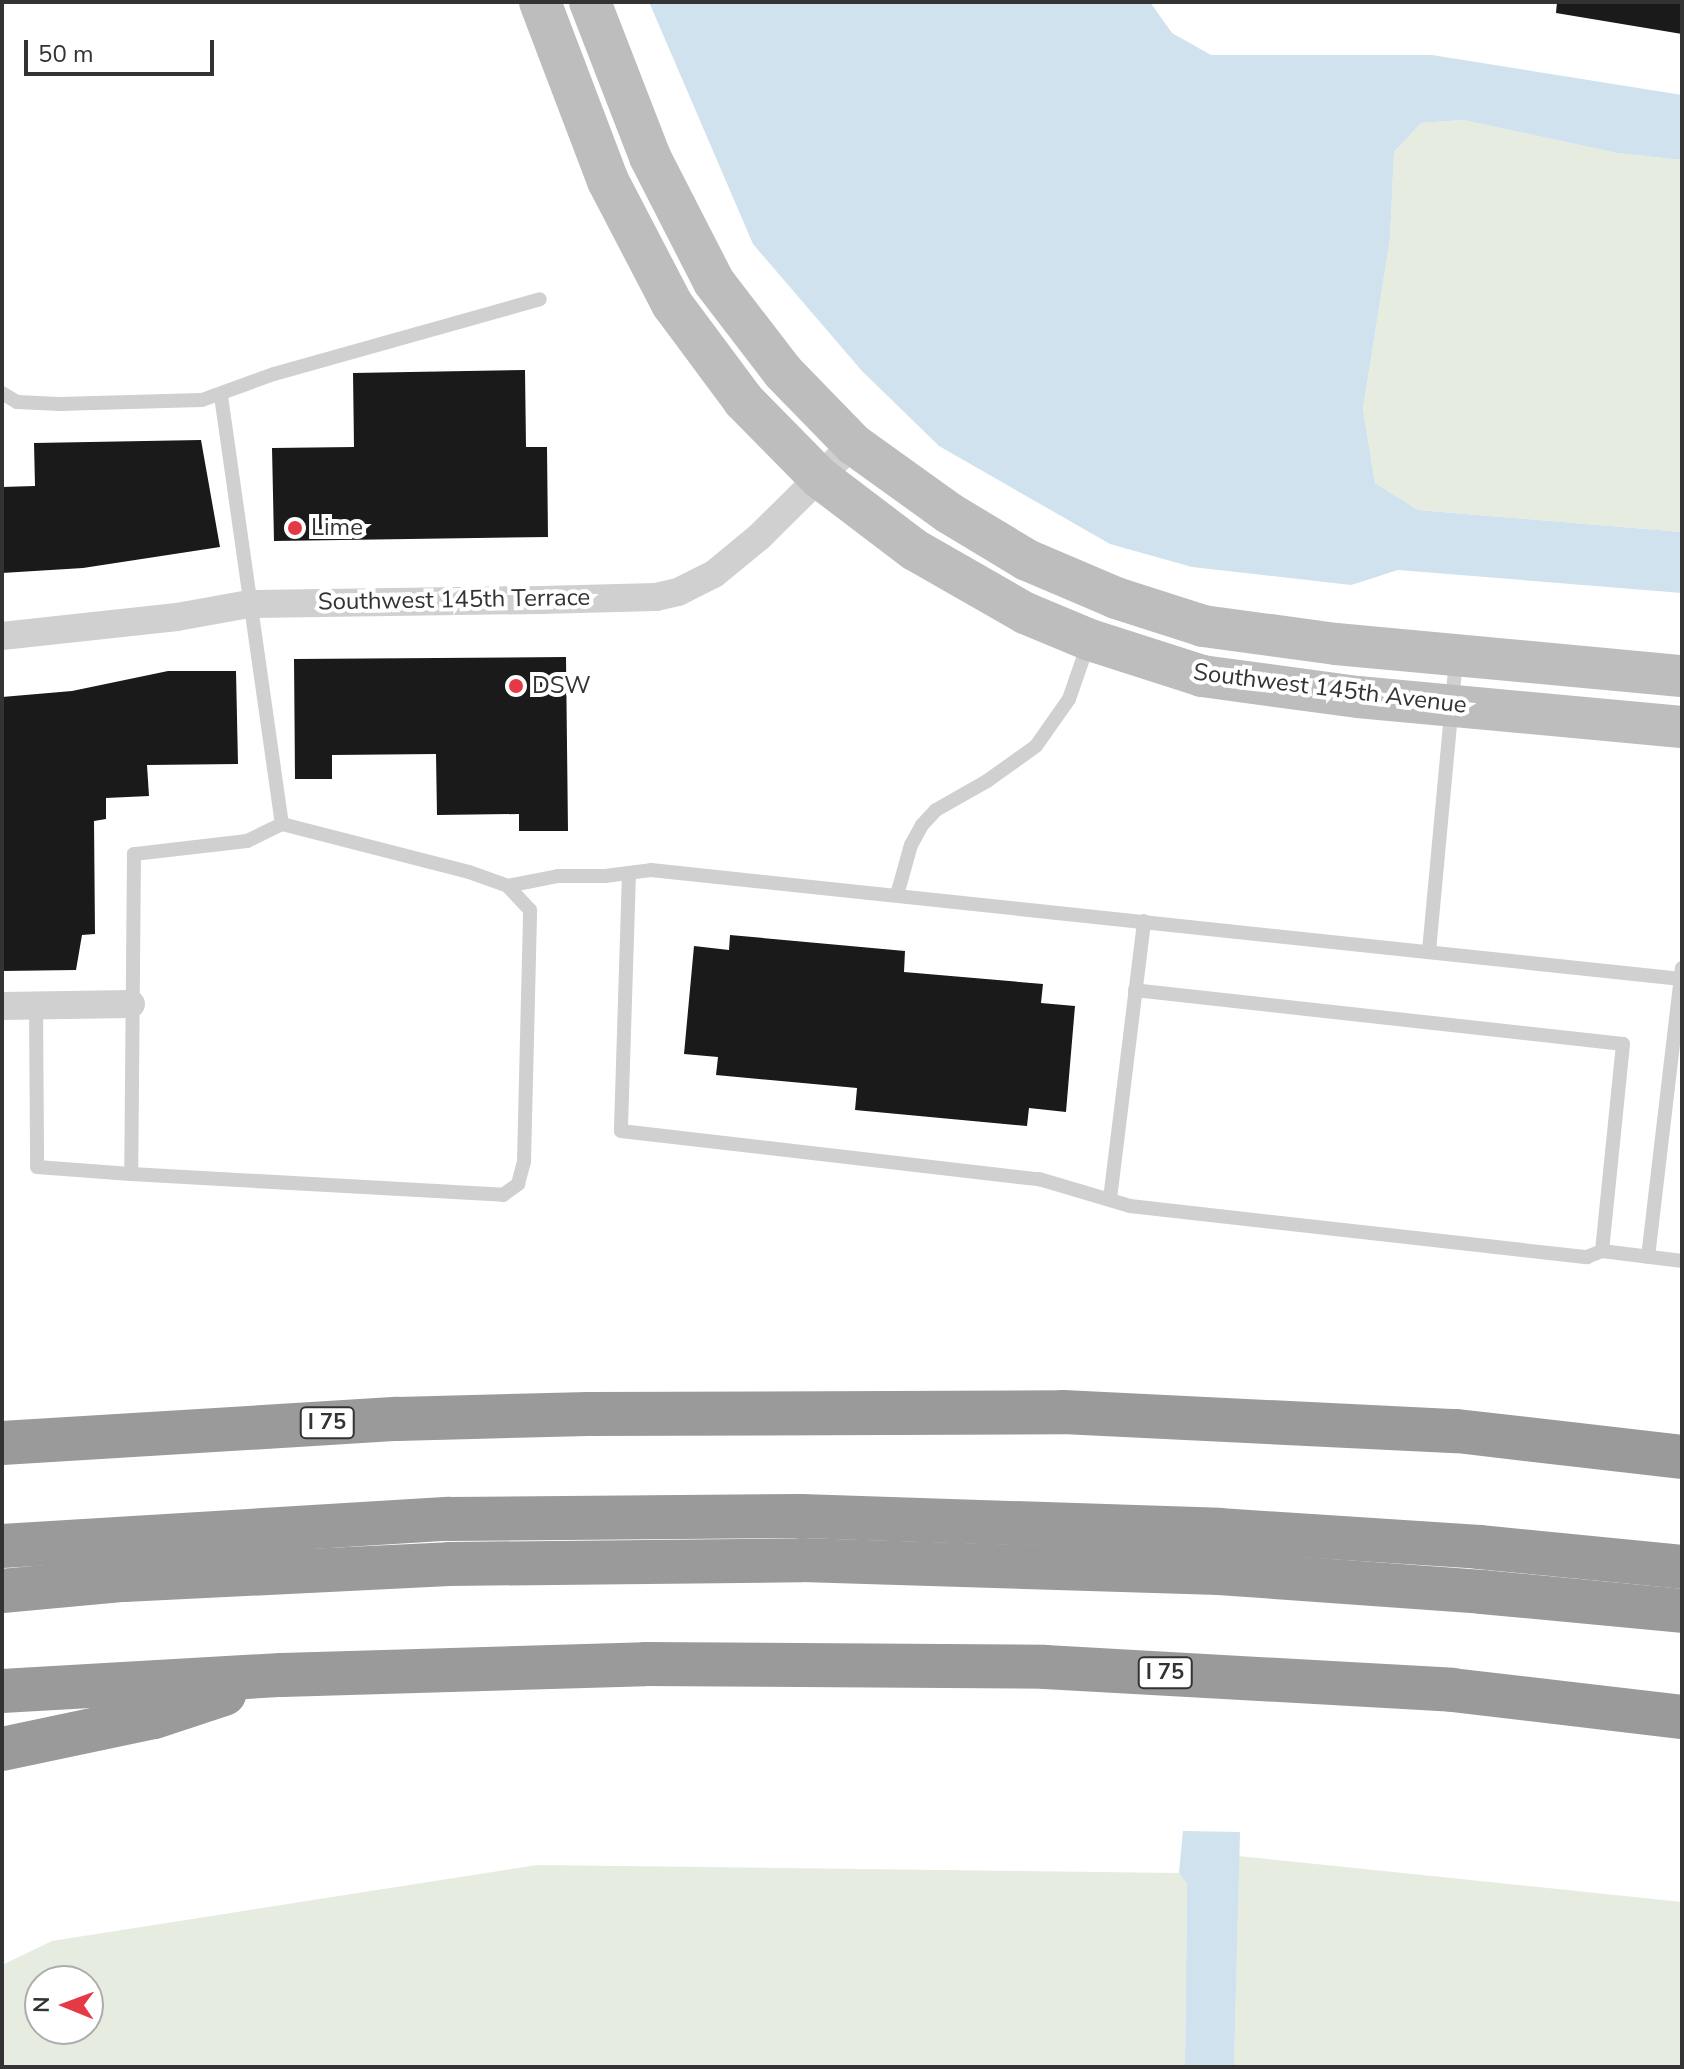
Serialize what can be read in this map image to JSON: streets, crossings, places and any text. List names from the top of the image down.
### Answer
{
  "streets": {
    "highway": ["I 75"],
    "street": ["Southwest 145th Terrace", "Southwest 145th Avenue"]
  },
  "crossings": [
    ["Southwest 145th Terrace", "Southwest 145th Avenue"]
  ],
  "places": ["Lime", "DSW"],
  "scale_bar": "50 m",
  "north": "left"
}
